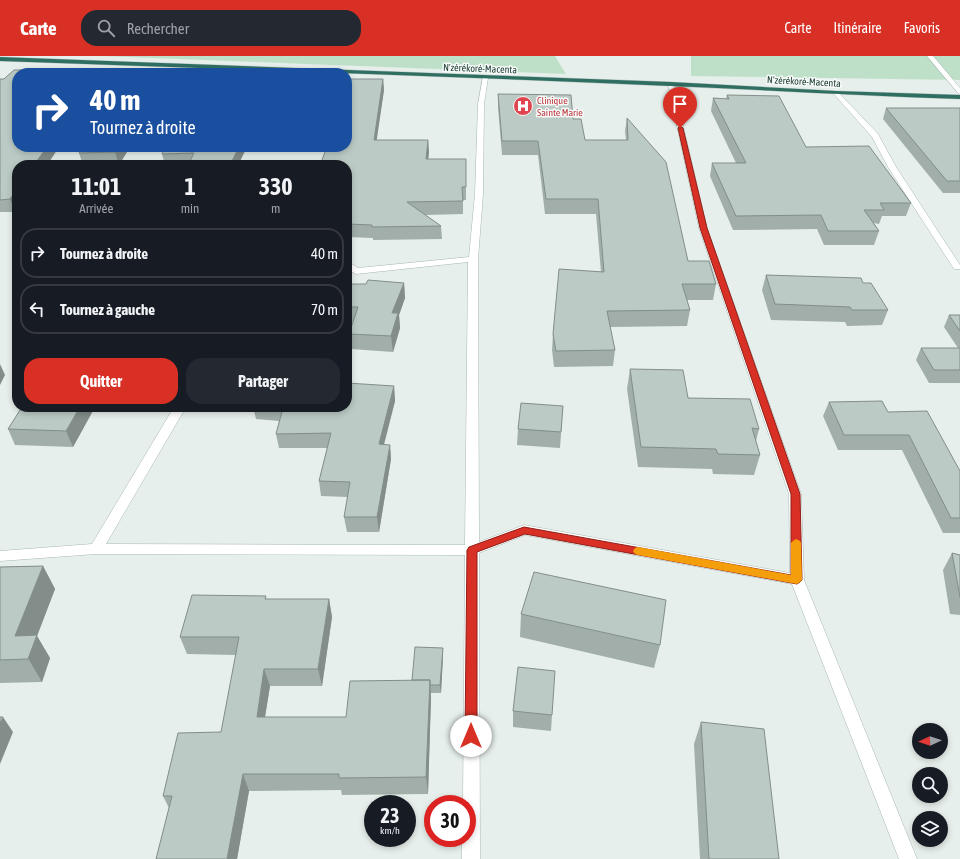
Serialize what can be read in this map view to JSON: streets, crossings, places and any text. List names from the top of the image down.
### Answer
{
  "streets": {
    "highway": ["N'zérékoré-Macenta"]
  },
  "places": {
    "hospital": ["Clinique Sainte Marie"]
  },
  "north": "left",
  "page": {
    "header": "Carte",
    "search": "Rechercher",
    "nav": ["Carte", "Itinéraire", "Favoris"],
    "turn": ["40 m", "Tournez à droite"],
    "eta": [
      "11:01",
      "Arrivée",
      "1",
      "min",
      "330",
      "m"
    ],
    "list": [
      {
        "name": "Tournez à droite",
        "value": "40 m"
      },
      {
        "name": "Tournez à gauche",
        "value": "70 m"
      }
    ],
    "buttons": ["Quitter", "Partager"],
    "speed": "23 km/h",
    "limit": "30"
  }
}
